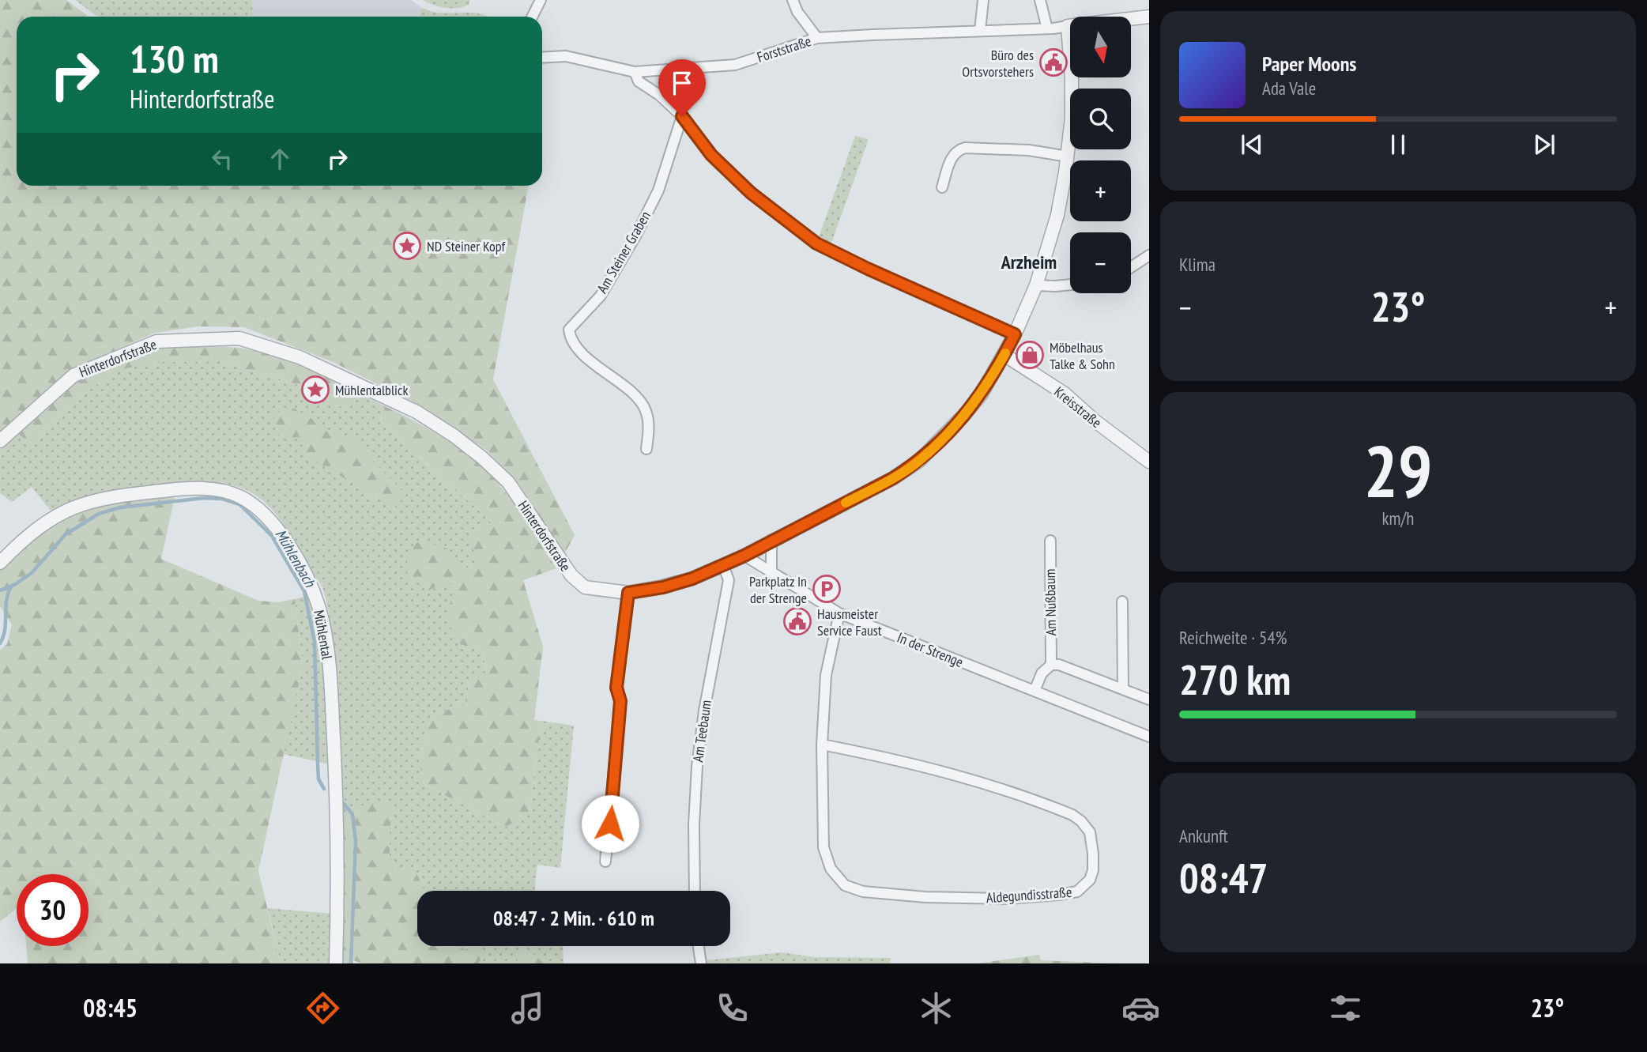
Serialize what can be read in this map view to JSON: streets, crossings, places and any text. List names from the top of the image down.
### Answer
{
  "streets": {
    "street": [
      "Forststraße",
      "Am Steiner Graben",
      "Hinterdorfstraße",
      "Kreisstraße",
      "Am Nußbaum",
      "Mühlental",
      "In der Strenge",
      "Am Teebaum",
      "Aldegundisstraße"
    ]
  },
  "crossings": [
    ["Forststraße", "Hinterdorfstraße"],
    ["Hinterdorfstraße", "Kreisstraße"],
    ["Hinterdorfstraße", "In der Strenge"],
    ["Hinterdorfstraße", "Am Teebaum"],
    ["In der Strenge", "Aldegundisstraße"]
  ],
  "districts": ["Arzheim"],
  "water": ["Mühlenbach"],
  "places": {
    "public building": ["Büro des Ortsvorstehers", "Hausmeister Service Faust"],
    "place": ["ND Steiner Kopf", "Mühlentalblick"],
    "shop": ["Möbelhaus Talke & Sohn"],
    "parking": ["Parkplatz In der Strenge"]
  },
  "north": "bottom",
  "page": {
    "map_buttons": ["+", "−"],
    "turn": ["130 m", "Hinterdorfstraße"],
    "song": ["Paper Moons", "Ada Vale"],
    "tile": [
      "Klima",
      ["29", "km/h"],
      ["Reichweite · 54%", "270 km"],
      ["Ankunft", "08:47"]
    ],
    "heat": ["−", "23°", "+"],
    "limit": "30",
    "trip": "08:47 · 2 Min. · 610 m",
    "tabs": ["08:45", "23°"]
  }
}
